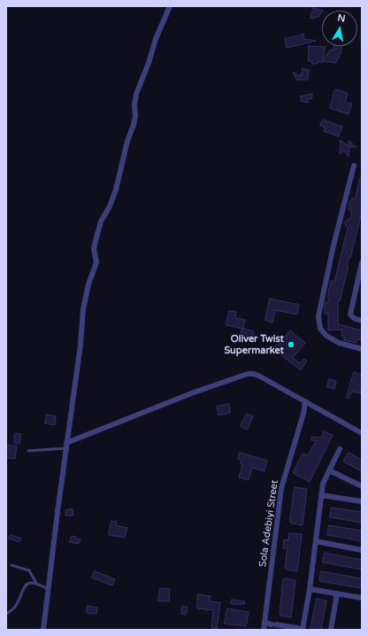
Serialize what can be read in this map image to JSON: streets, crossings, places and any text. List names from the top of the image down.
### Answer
{
  "streets": {
    "street": ["Sola Adebiyi Street"]
  },
  "places": ["Oliver Twist Supermarket"],
  "north": "top"
}
